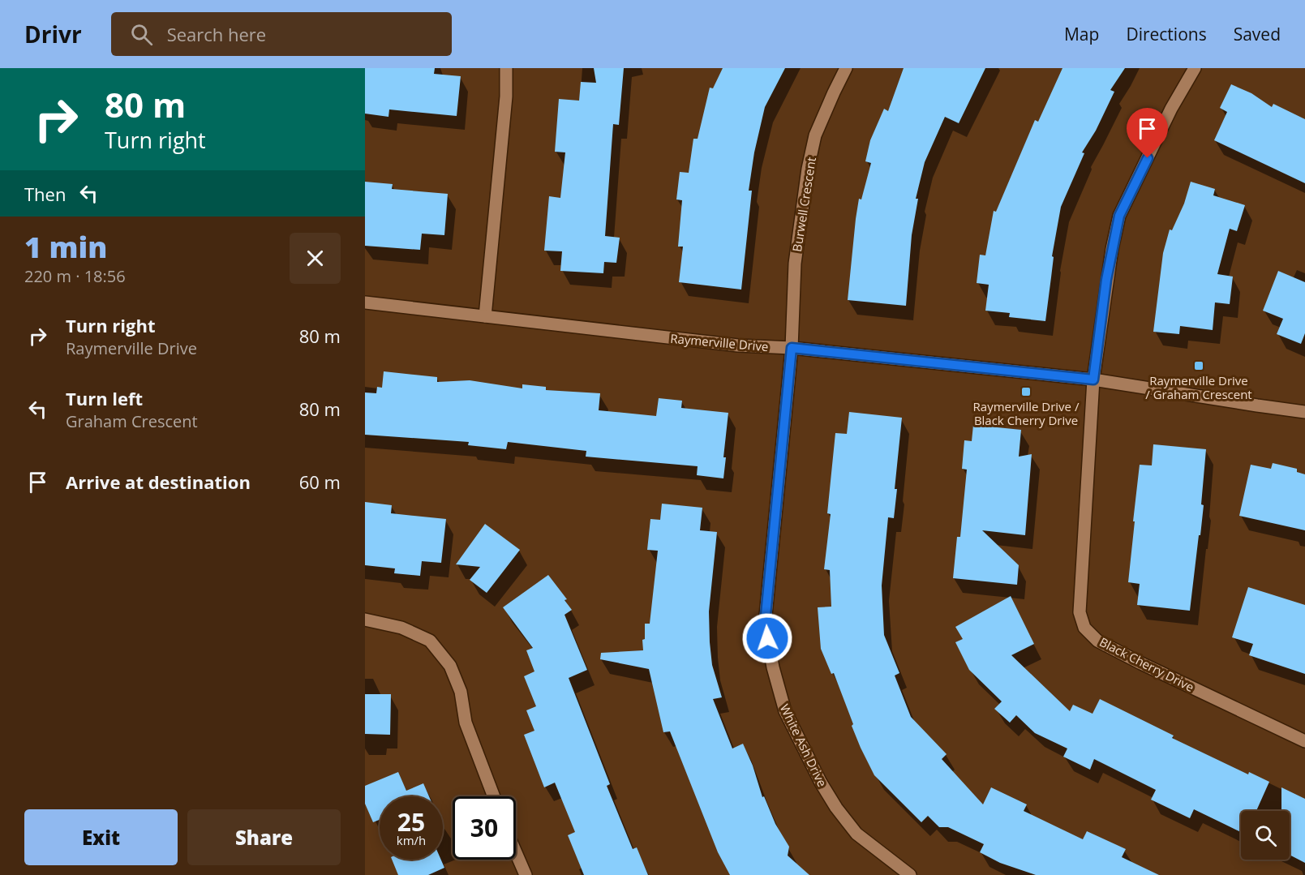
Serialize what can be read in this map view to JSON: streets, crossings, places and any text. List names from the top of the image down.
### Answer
{
  "streets": {
    "street": [
      "Burwell Crescent",
      "Raymerville Drive",
      "Black Cherry Drive",
      "White Ash Drive"
    ]
  },
  "crossings": [
    ["Burwell Crescent", "Raymerville Drive"],
    ["Burwell Crescent", "White Ash Drive"],
    ["Raymerville Drive", "Black Cherry Drive"],
    ["Raymerville Drive", "White Ash Drive"]
  ],
  "places": {
    "transit": ["Raymerville Drive / Graham Crescent", "Raymerville Drive / Black Cherry Drive"]
  },
  "page": {
    "header": "Drivr",
    "search": "Search here",
    "nav": ["Map", "Directions", "Saved"],
    "turn": ["80 m", "Turn right"],
    "then": "Then",
    "heading": ["1 min", "220 m · 18:56"],
    "list": [
      {
        "name": "Turn right",
        "note": "Raymerville Drive",
        "value": "80 m"
      },
      {
        "name": "Turn left",
        "note": "Graham Crescent",
        "value": "80 m"
      },
      {
        "name": "Arrive at destination",
        "value": "60 m"
      }
    ],
    "speed": "25 km/h",
    "limit": "30",
    "buttons": ["Exit", "Share"]
  }
}
